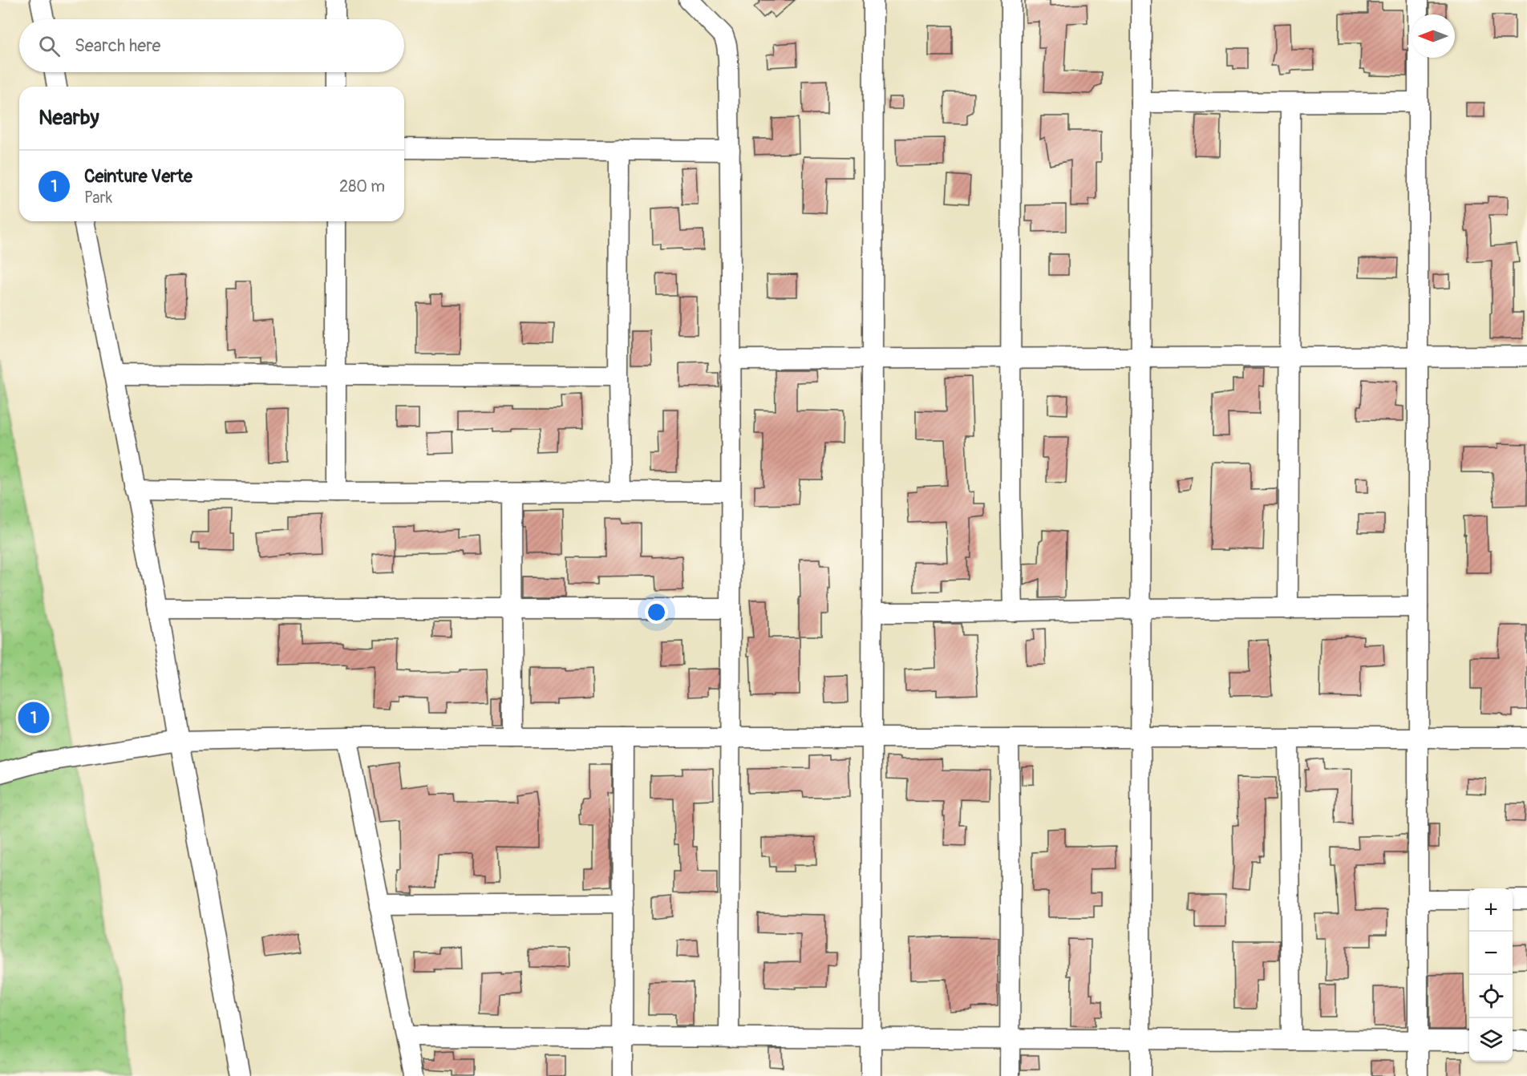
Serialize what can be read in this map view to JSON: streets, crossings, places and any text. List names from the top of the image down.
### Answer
{
  "north": "left",
  "page": {
    "search": "Search here",
    "heading": "Nearby",
    "list": [
      {
        "mark": "1",
        "name": "Ceinture Verte",
        "note": "Park",
        "value": "280 m"
      }
    ],
    "pins": "1",
    "map_buttons": ["+", "−"]
  }
}
